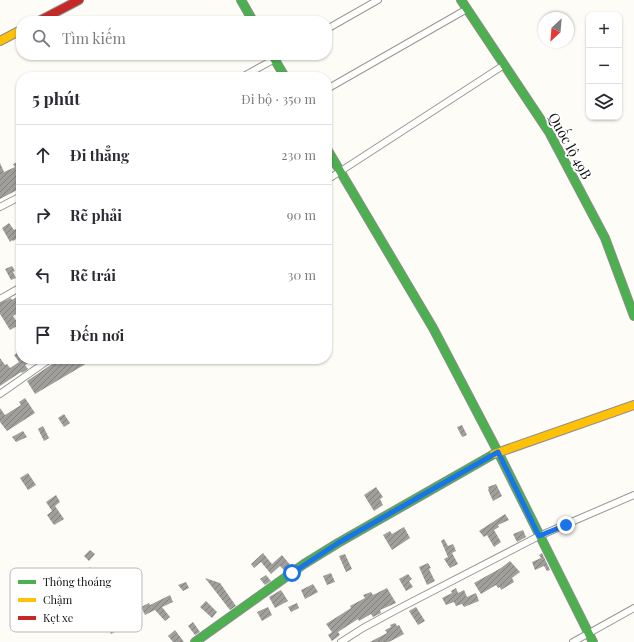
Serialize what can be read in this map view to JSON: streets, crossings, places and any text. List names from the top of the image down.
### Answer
{
  "streets": {
    "street": ["Quốc lộ 49B"]
  },
  "legend": ["Thông thoáng", "Chậm", "Kẹt xe"],
  "north": "bottom left",
  "page": {
    "map_buttons": ["+", "−"],
    "search": "Tìm kiếm",
    "heading": ["5 phút", "Đi bộ · 350 m"],
    "list": [
      ["Đi thẳng", "230 m"],
      ["Rẽ phải", "90 m"],
      ["Rẽ trái", "30 m"],
      "Đến nơi"
    ]
  }
}
